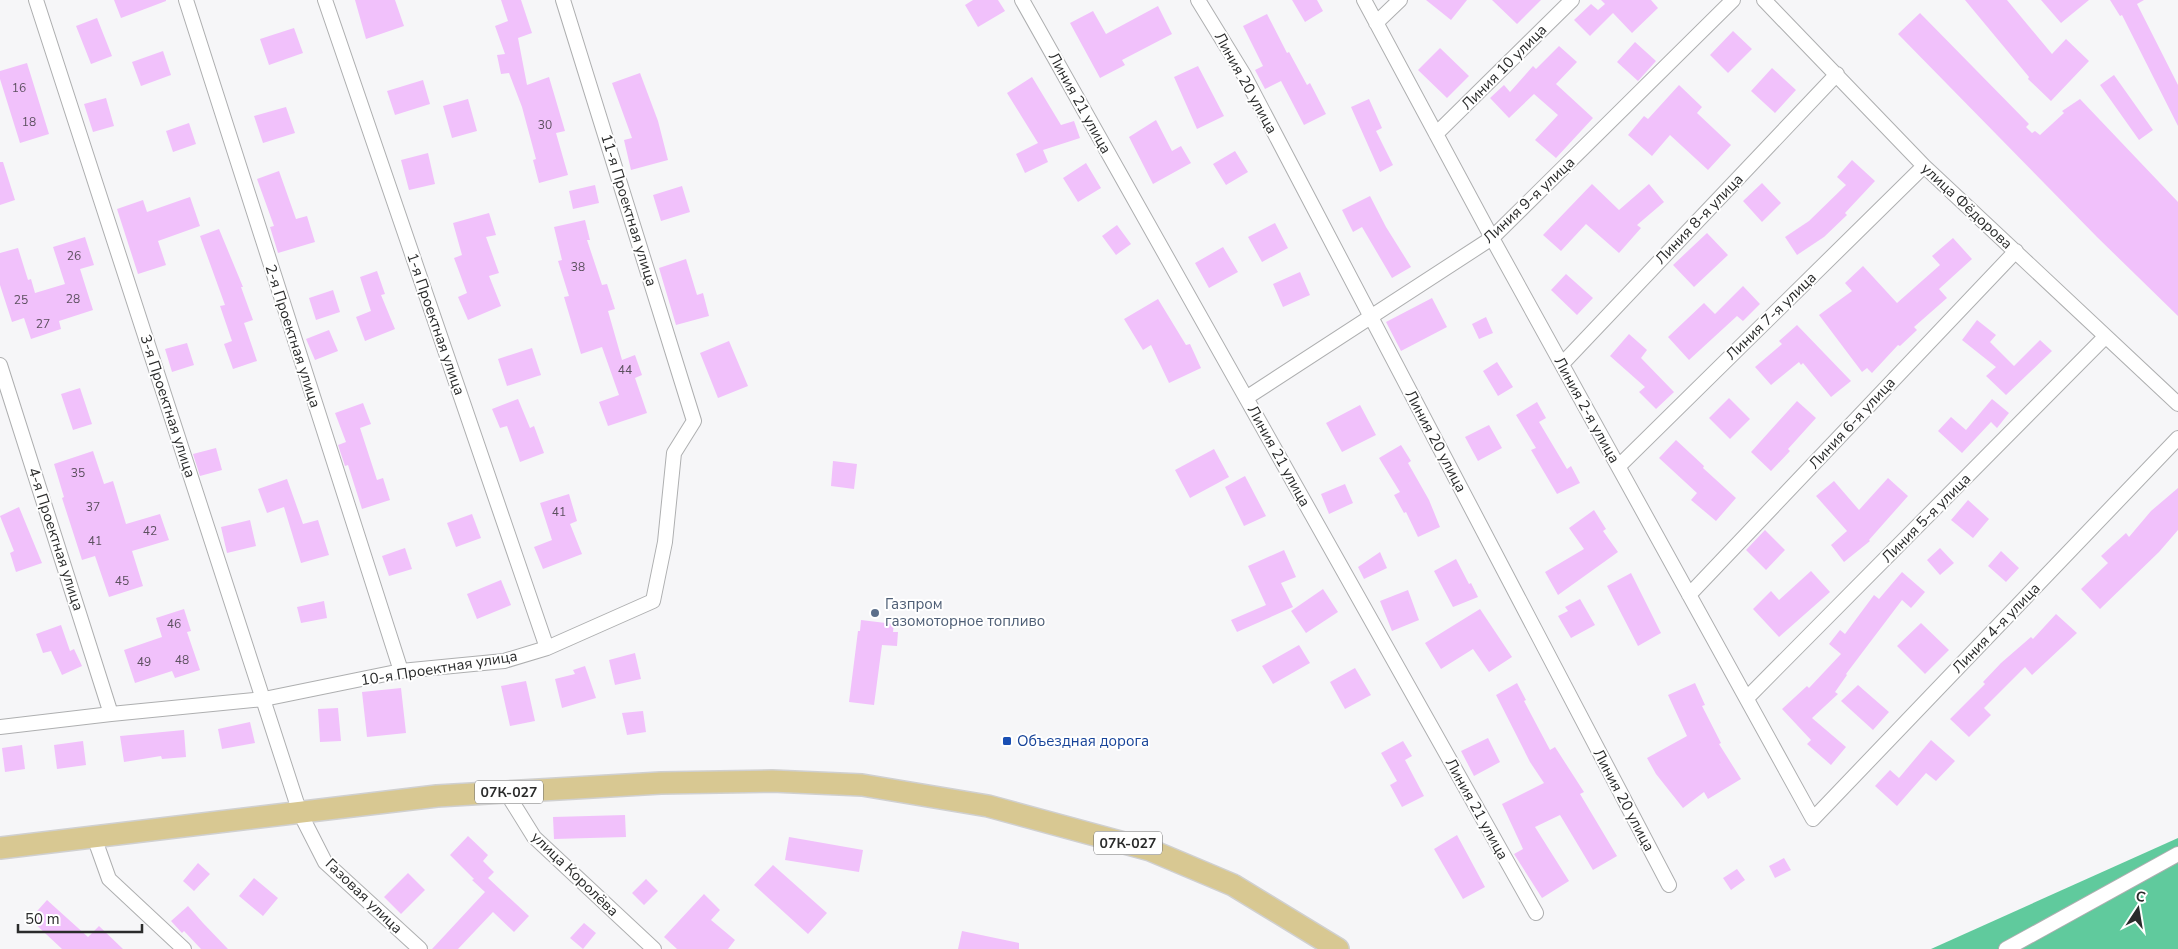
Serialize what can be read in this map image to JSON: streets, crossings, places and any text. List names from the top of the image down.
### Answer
{
  "streets": {
    "main road": ["07К-027"],
    "street": [
      "Линия 10 улица",
      "Линия 20 улица",
      "Линия 21 улица",
      "Линия 9-я улица",
      "улица Фёдорова",
      "11-я Проектная улица",
      "Линия 8-я улица",
      "Линия 7-я улица",
      "1-я Проектная улица",
      "2-я Проектная улица",
      "3-я Проектная улица",
      "Линия 2-я улица",
      "Линия 6-я улица",
      "Линия 5-я улица",
      "4-я Проектная улица",
      "Линия 4-я улица",
      "10-я Проектная улица",
      "улица Королёва",
      "Газовая улица"
    ]
  },
  "crossings": [
    ["Линия 10 улица", "Линия 2-я улица"],
    ["Линия 20 улица", "Линия 9-я улица"],
    ["Линия 21 улица", "Линия 9-я улица"],
    ["Линия 9-я улица", "Линия 2-я улица"],
    ["улица Фёдорова", "Линия 8-я улица"],
    ["улица Фёдорова", "Линия 7-я улица"],
    ["улица Фёдорова", "Линия 6-я улица"],
    ["улица Фёдорова", "Линия 5-я улица"],
    ["11-я Проектная улица", "10-я Проектная улица"],
    ["Линия 8-я улица", "Линия 2-я улица"],
    ["Линия 7-я улица", "Линия 2-я улица"],
    ["1-я Проектная улица", "10-я Проектная улица"],
    ["2-я Проектная улица", "10-я Проектная улица"],
    ["3-я Проектная улица", "10-я Проектная улица"],
    ["3-я Проектная улица", "07К-027"],
    ["3-я Проектная улица", "Газовая улица"],
    ["Линия 2-я улица", "Линия 6-я улица"],
    ["Линия 2-я улица", "Линия 5-я улица"],
    ["Линия 2-я улица", "Линия 4-я улица"],
    ["4-я Проектная улица", "10-я Проектная улица"],
    ["07К-027", "улица Королёва"],
    ["07К-027", "Газовая улица"]
  ],
  "places": {
    "other": ["Газпром газомоторное топливо"],
    "transit": ["Объездная дорога"]
  },
  "house_numbers": [
    "16",
    "18",
    "30",
    "26",
    "38",
    "28",
    "25",
    "27",
    "44",
    "35",
    "37",
    "41",
    "42",
    "41",
    "45",
    "46",
    "48",
    "49"
  ],
  "scale_bar": "50 m",
  "north": "top"
}
